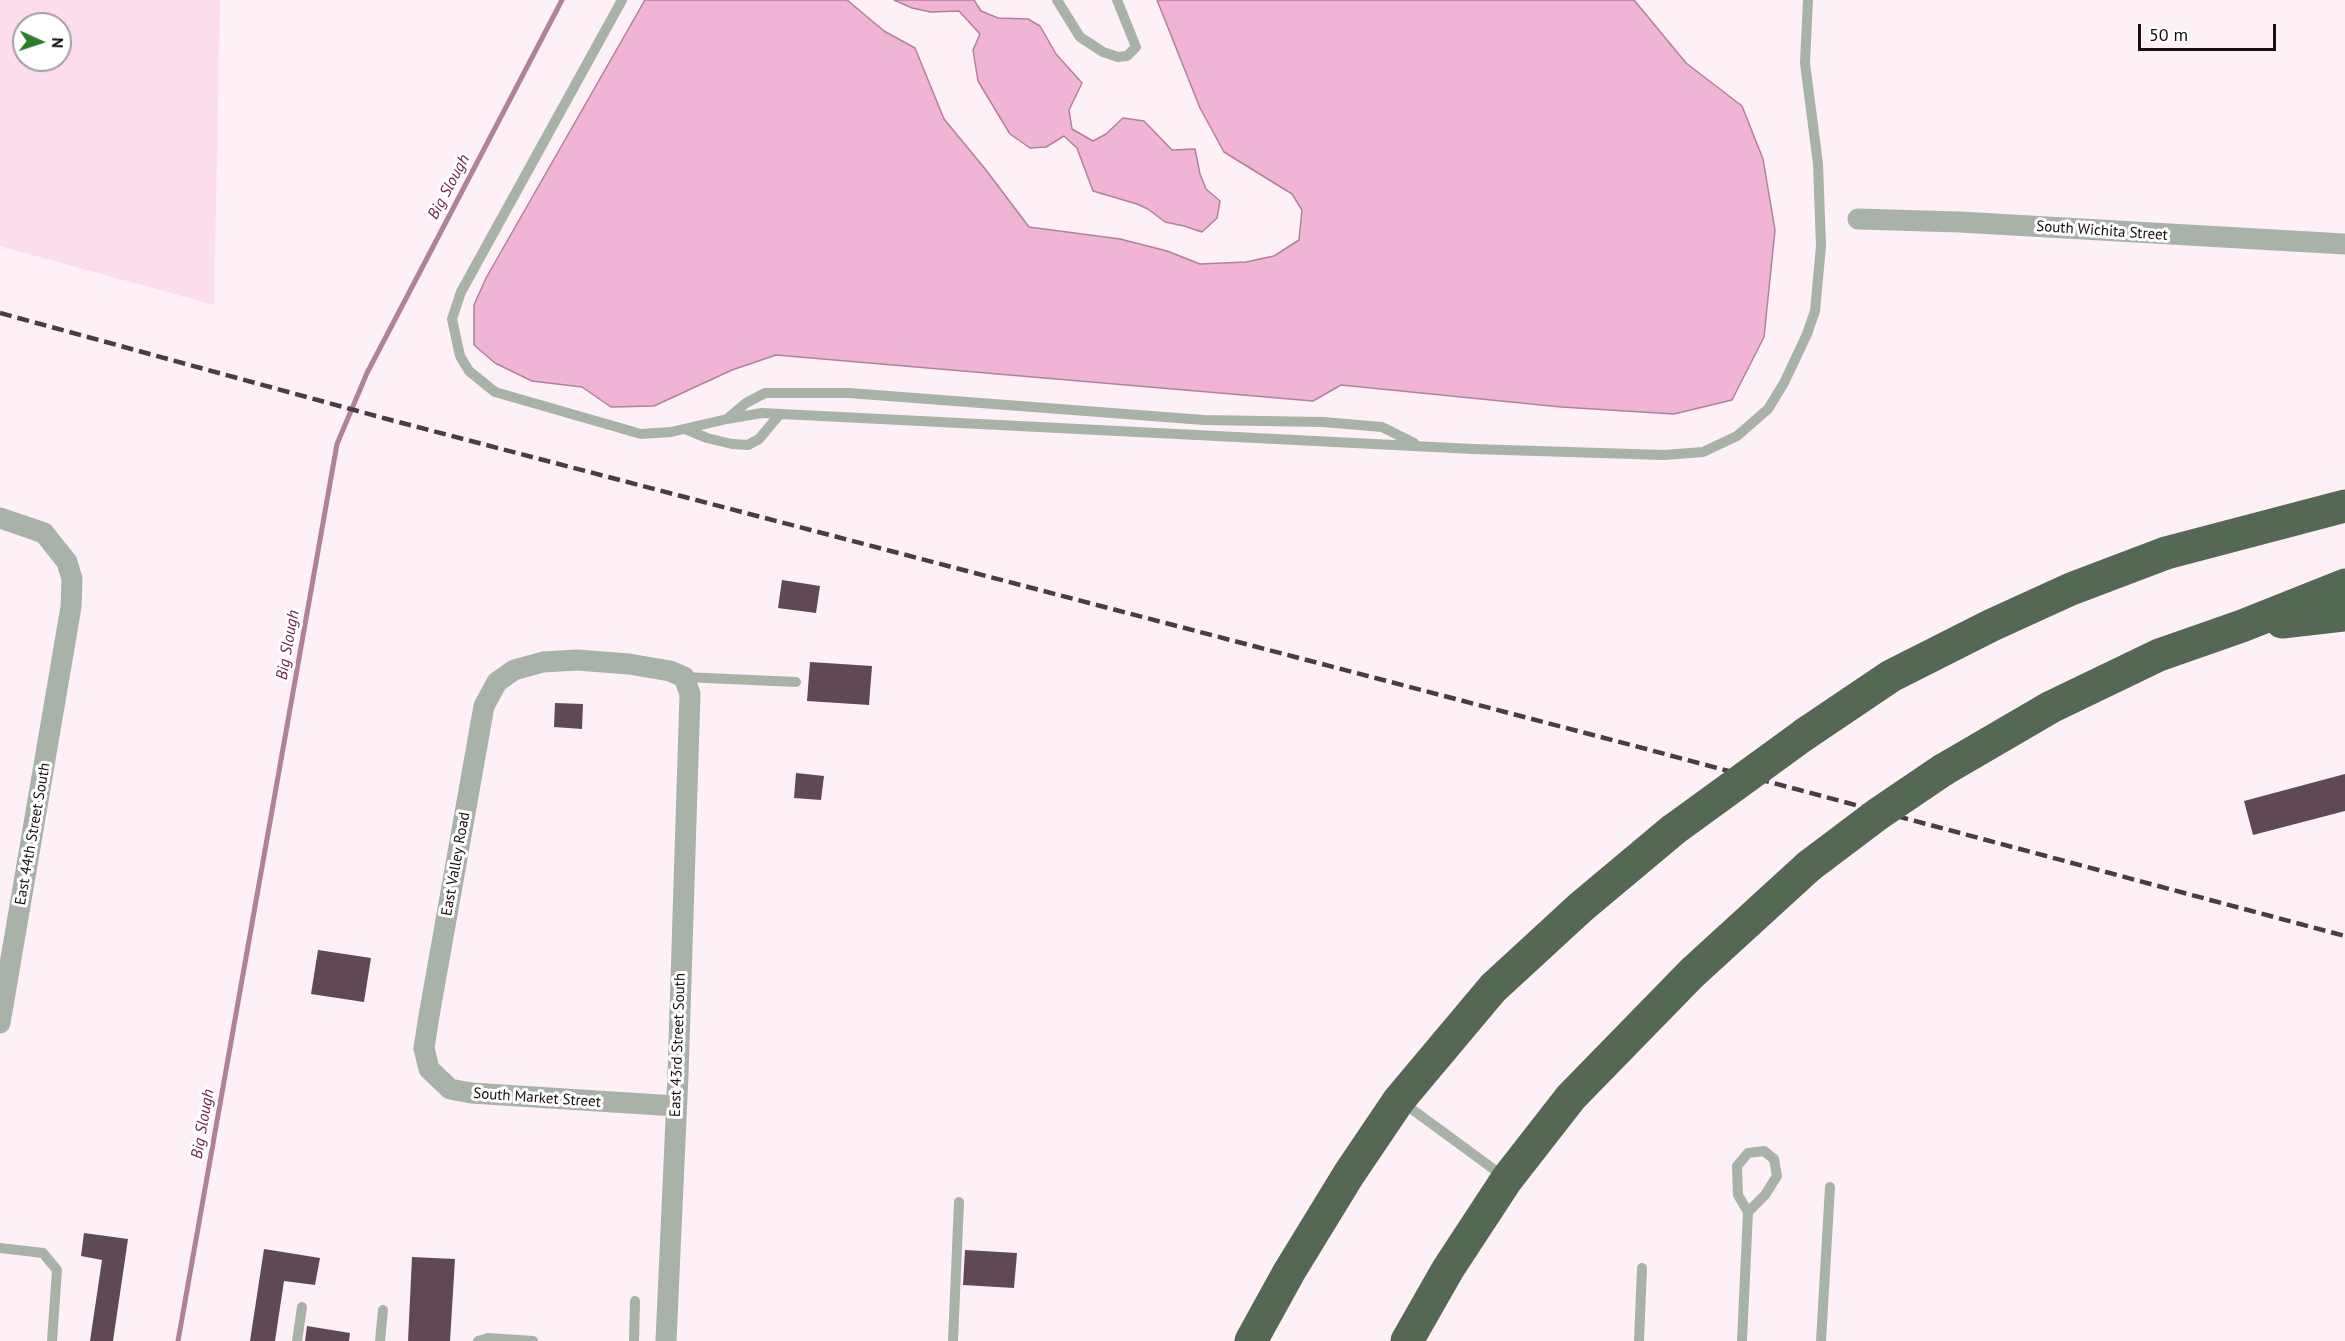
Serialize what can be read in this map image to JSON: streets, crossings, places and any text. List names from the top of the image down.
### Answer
{
  "streets": {
    "street": [
      "South Wichita Street",
      "East 44th Street South",
      "East Valley Road",
      "East 43rd Street South",
      "South Market Street"
    ]
  },
  "crossings": [
    ["East Valley Road", "East 43rd Street South"],
    ["East Valley Road", "South Market Street"],
    ["East 43rd Street South", "South Market Street"]
  ],
  "water": ["Big Slough"],
  "scale_bar": "50 m",
  "north": "right"
}
